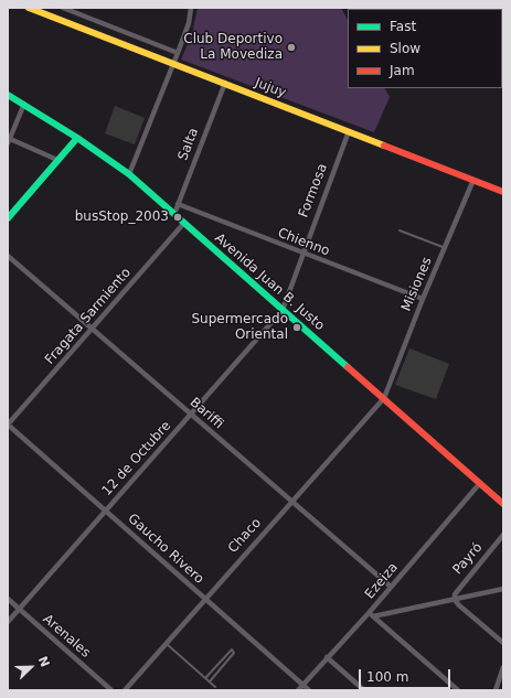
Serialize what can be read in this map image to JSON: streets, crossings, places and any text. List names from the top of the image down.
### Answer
{
  "streets": {
    "main road": ["Jujuy", "Avenida Juan B. Justo"],
    "street": [
      "Salta",
      "Formosa",
      "Chienno",
      "Misiones",
      "Fragata Sarmiento",
      "Bariffi",
      "12 de Octubre",
      "Chaco",
      "Gaucho Rivero",
      "Payró",
      "Ezeiza",
      "Arenales"
    ]
  },
  "crossings": [
    ["Jujuy", "Salta"],
    ["Jujuy", "Formosa"],
    ["Jujuy", "Misiones"],
    ["Salta", "Chienno"],
    ["Salta", "Avenida Juan B. Justo"],
    ["Formosa", "Chienno"],
    ["Formosa", "Avenida Juan B. Justo"],
    ["Formosa", "12 de Octubre"],
    ["Chienno", "Misiones"],
    ["Avenida Juan B. Justo", "Misiones"],
    ["Avenida Juan B. Justo", "Fragata Sarmiento"],
    ["Avenida Juan B. Justo", "12 de Octubre"],
    ["Avenida Juan B. Justo", "Chaco"],
    ["Avenida Juan B. Justo", "Ezeiza"],
    ["Misiones", "Chaco"],
    ["Fragata Sarmiento", "Bariffi"],
    ["Fragata Sarmiento", "Gaucho Rivero"],
    ["Bariffi", "12 de Octubre"],
    ["Bariffi", "Chaco"],
    ["Bariffi", "Ezeiza"],
    ["12 de Octubre", "Gaucho Rivero"],
    ["12 de Octubre", "Arenales"],
    ["Chaco", "Gaucho Rivero"],
    ["Gaucho Rivero", "Ezeiza"]
  ],
  "places": ["Club Deportivo La Movediza", "busStop_2003", "Supermercado Oriental"],
  "legend": ["Fast", "Slow", "Jam"],
  "scale_bar": "100 m",
  "north": "top right"
}
